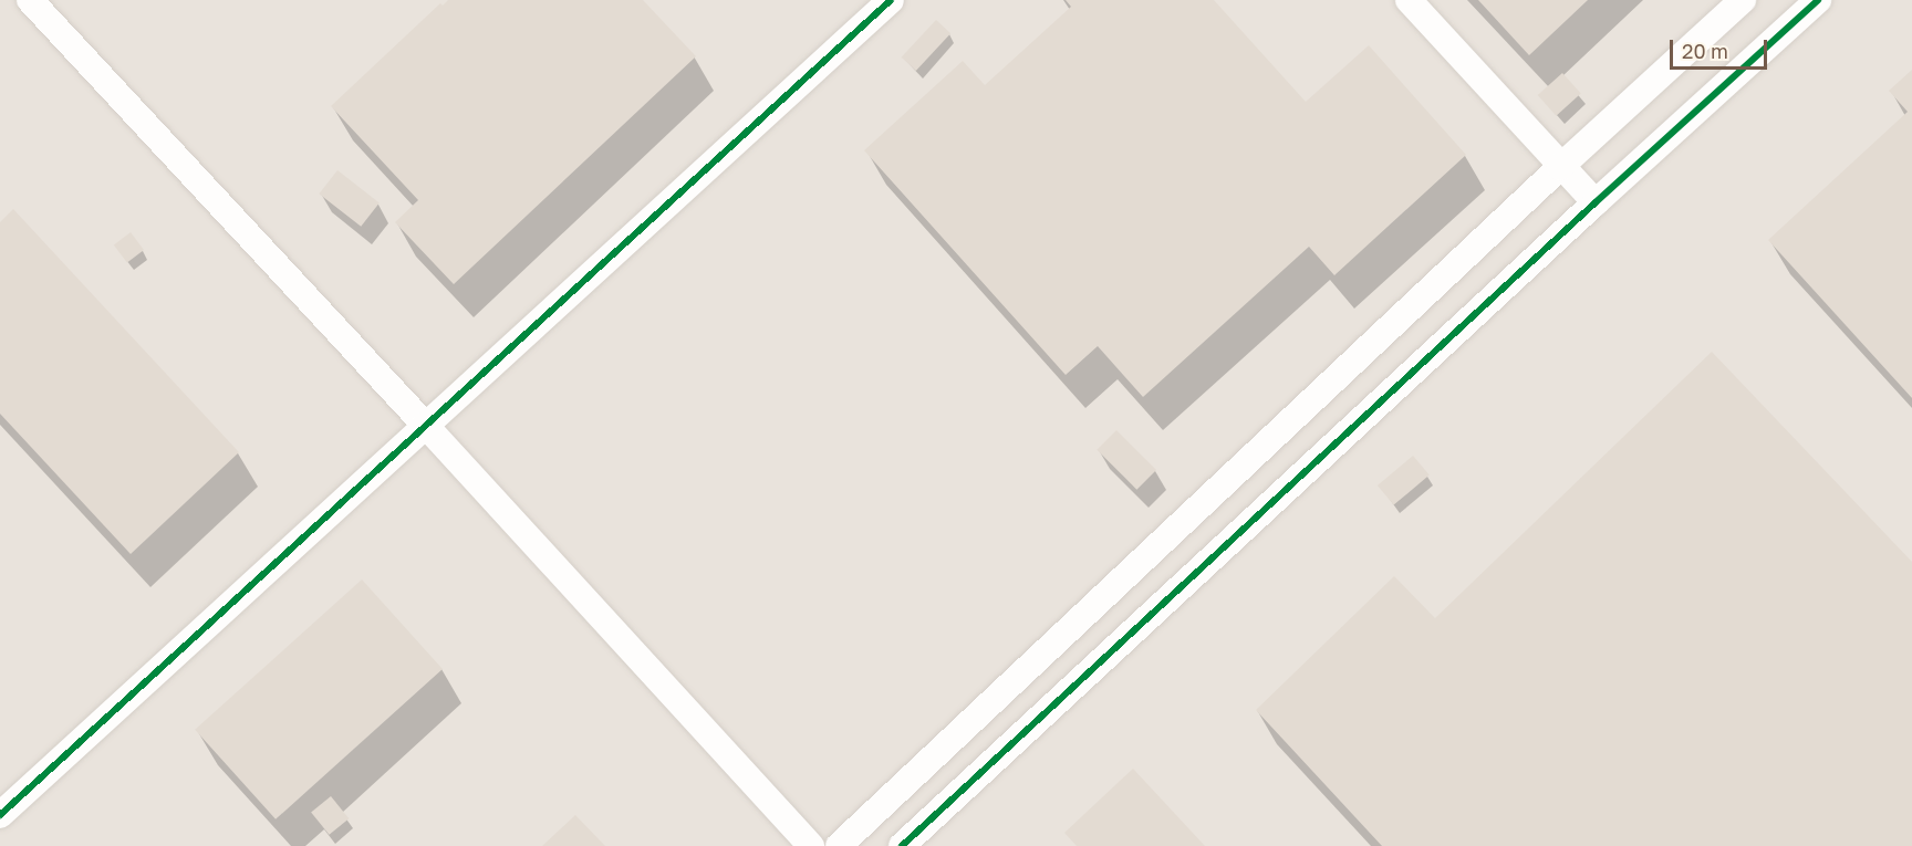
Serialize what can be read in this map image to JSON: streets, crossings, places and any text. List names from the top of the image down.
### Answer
{
  "scale_bar": "20 m"
}
